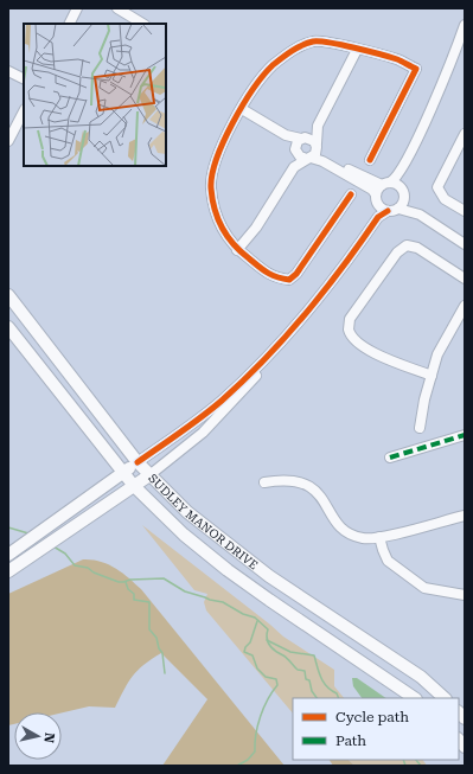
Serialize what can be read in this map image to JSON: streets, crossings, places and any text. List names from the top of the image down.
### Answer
{
  "streets": {
    "main road": ["SUDLEY MANOR DRIVE"]
  },
  "legend": ["Cycle path", "Path"],
  "north": "right"
}
